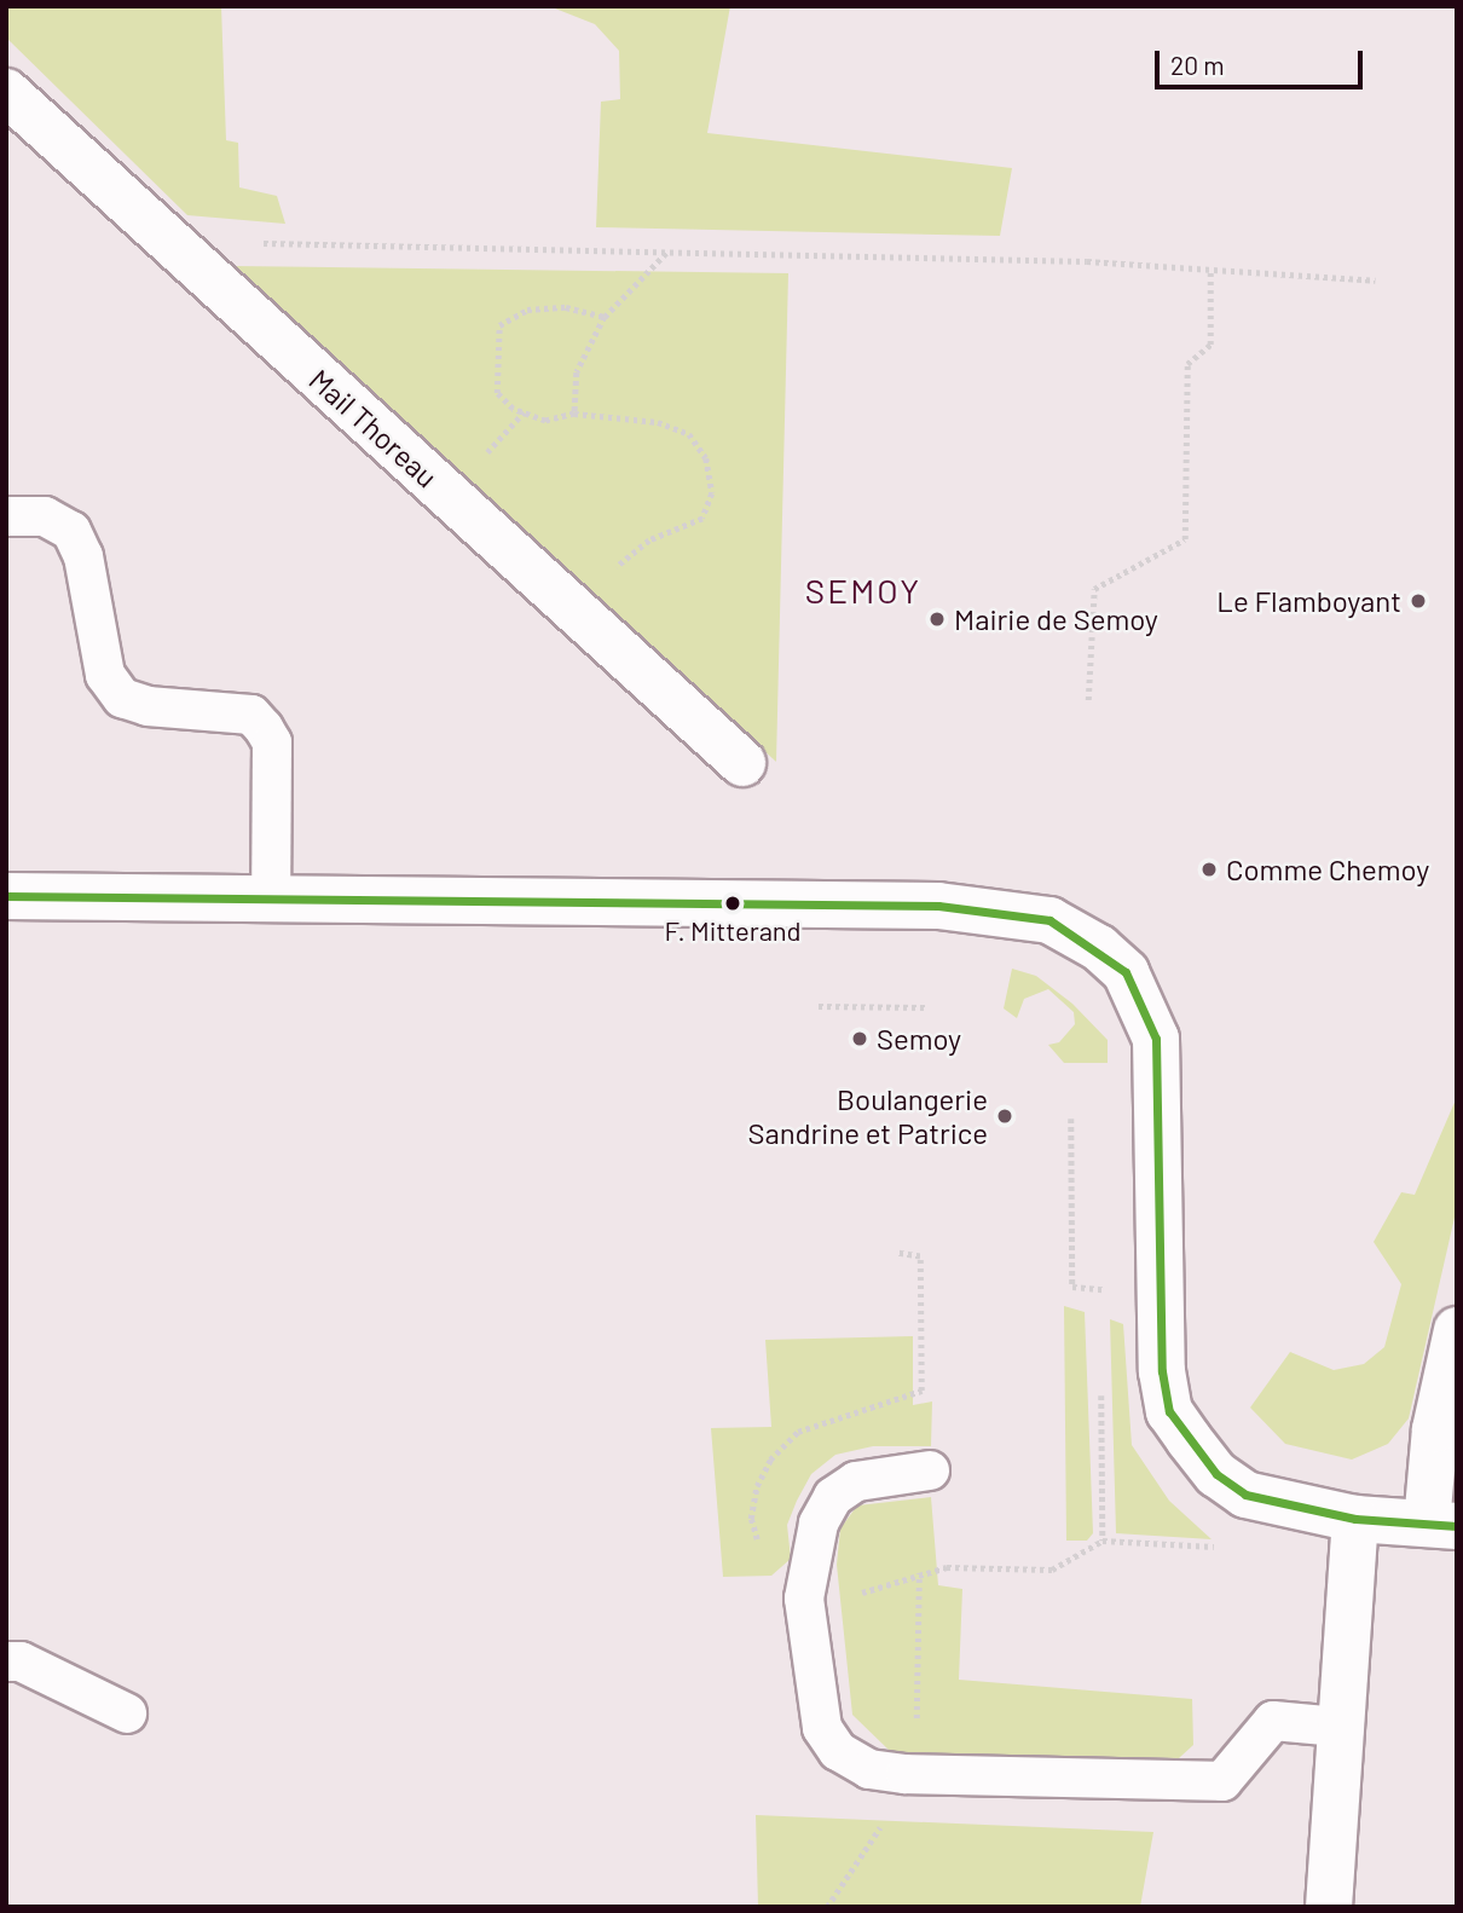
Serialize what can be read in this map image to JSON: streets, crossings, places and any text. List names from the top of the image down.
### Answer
{
  "streets": {
    "street": ["Mail Thoreau"]
  },
  "districts": ["SEMOY"],
  "places": [
    "Le Flamboyant",
    "Mairie de Semoy",
    "Comme Chemoy",
    "F. Mitterand",
    "Semoy",
    "Boulangerie Sandrine et Patrice"
  ],
  "scale_bar": "20 m"
}
